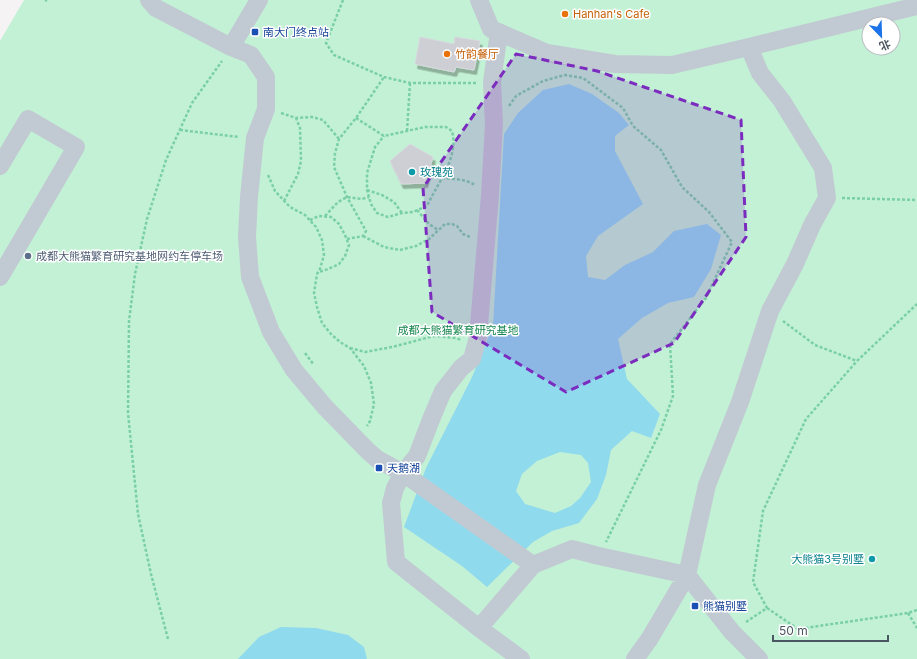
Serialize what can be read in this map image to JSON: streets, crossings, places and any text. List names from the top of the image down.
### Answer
{
  "parks": ["成都大熊猫繁育研究基地"],
  "places": {
    "other": [
      "Hanhan's Cafe",
      "竹韵餐厅",
      "玫瑰苑",
      "成都大熊猫繁育研究基地网约车停车场",
      "大熊猫3号别墅"
    ],
    "transit": ["南大门终点站", "天鹅湖", "熊猫别墅"]
  },
  "scale_bar": "50 m",
  "north": "bottom right"
}
